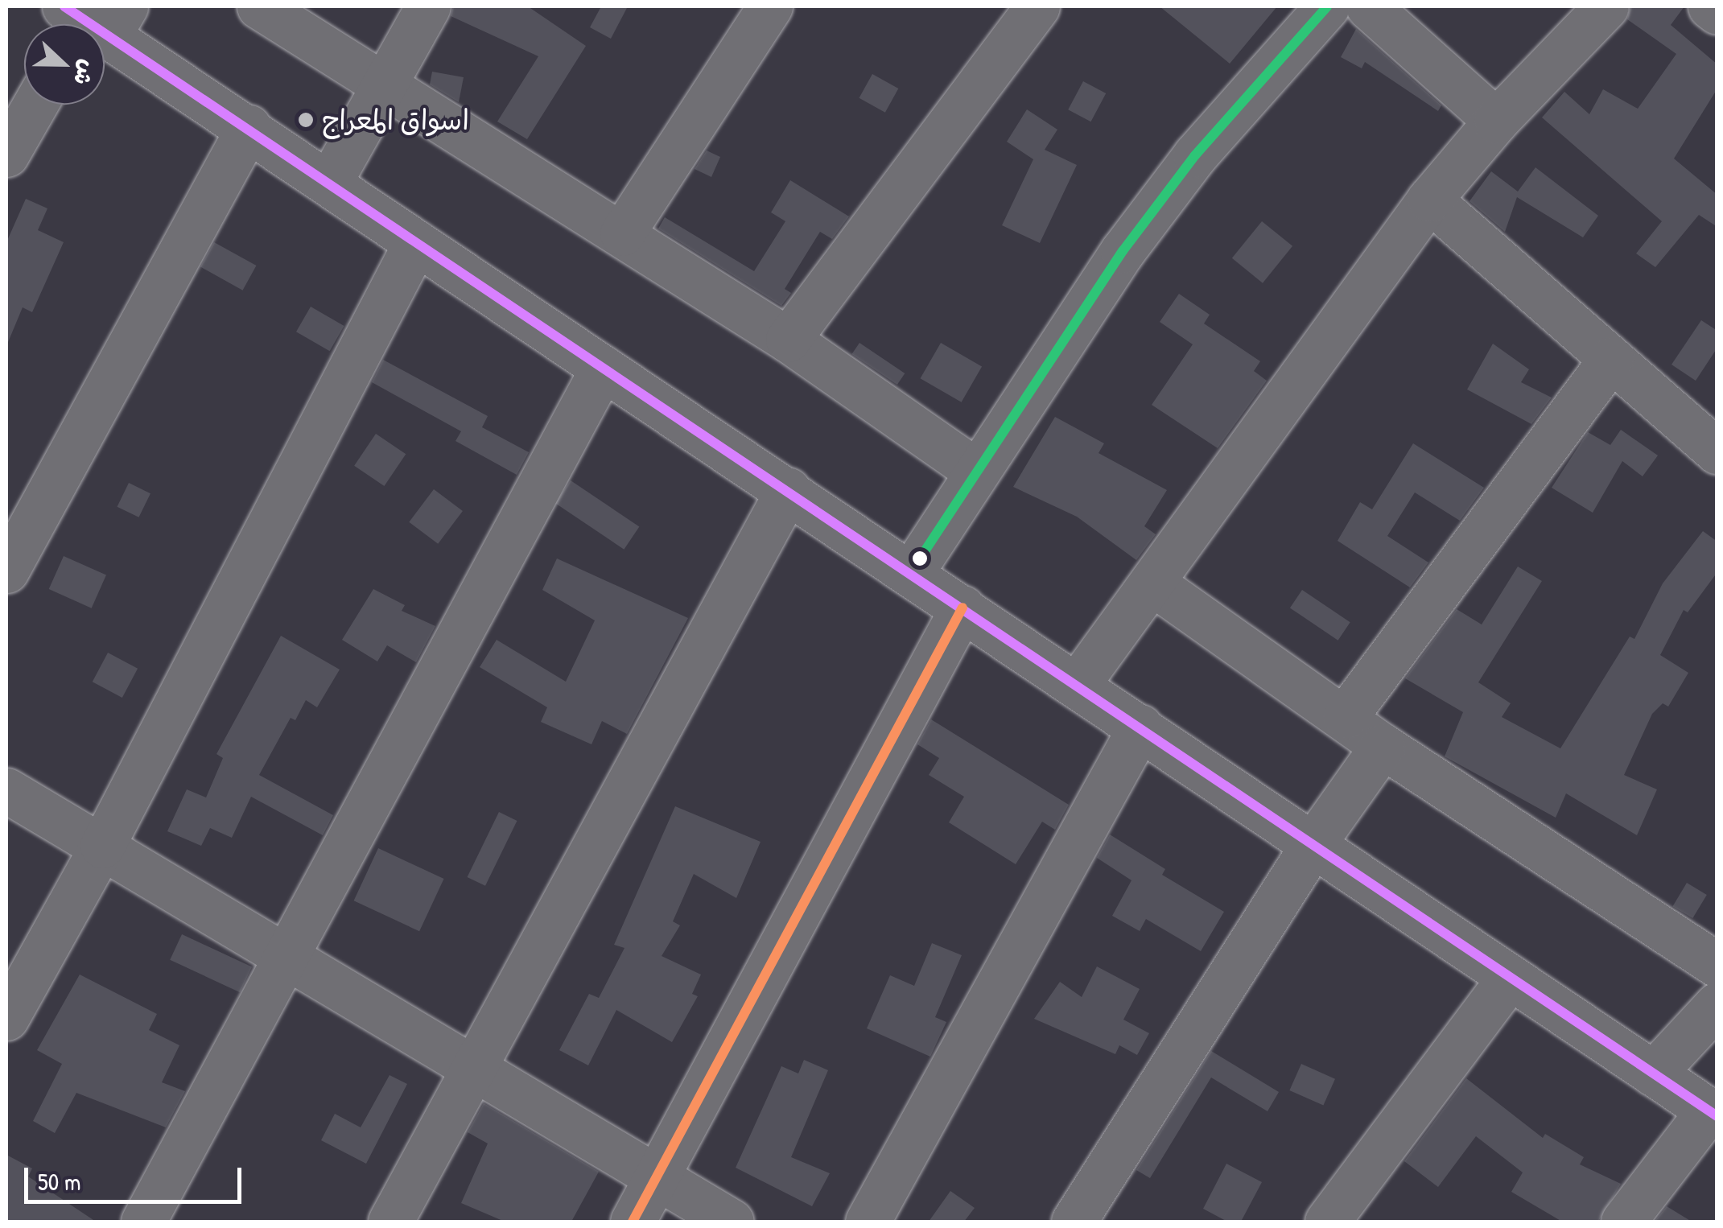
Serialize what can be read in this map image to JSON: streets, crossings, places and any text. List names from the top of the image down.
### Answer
{
  "places": ["اسواق المعراج"],
  "scale_bar": "50 m",
  "north": "right"
}
